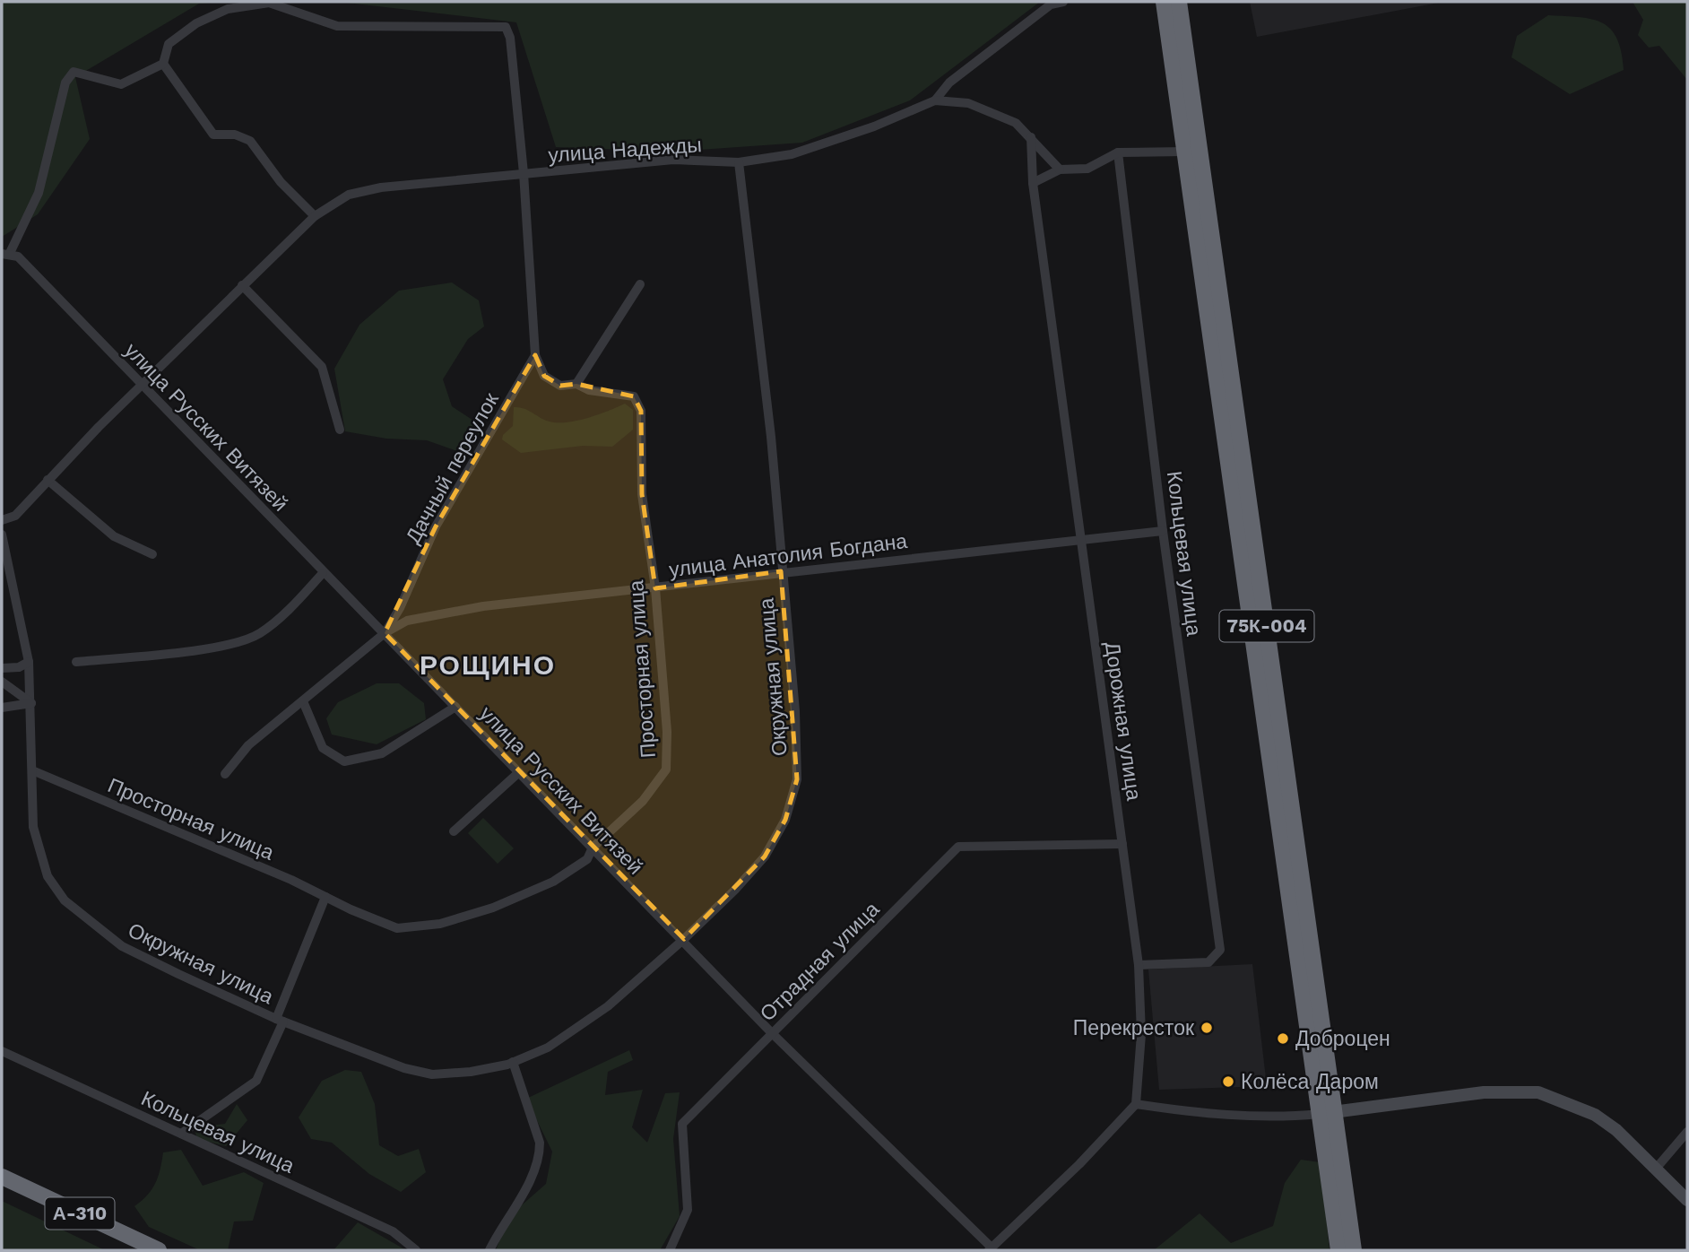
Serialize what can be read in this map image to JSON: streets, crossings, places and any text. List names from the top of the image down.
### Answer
{
  "streets": {
    "highway": ["75К-004", "А-310"],
    "street": [
      "улица Надежды",
      "улица Русских Витязей",
      "Дачный переулок",
      "Кольцевая улица",
      "улица Анатолия Богдана",
      "Просторная улица",
      "Окружная улица",
      "Дорожная улица",
      "Отрадная улица"
    ]
  },
  "crossings": [
    ["улица Надежды", "улица Русских Витязей"],
    ["улица Надежды", "Просторная улица"],
    ["улица Надежды", "Окружная улица"],
    ["улица Надежды", "Дорожная улица"],
    ["улица Русских Витязей", "Дачный переулок"],
    ["улица Русских Витязей", "улица Анатолия Богдана"],
    ["улица Русских Витязей", "Просторная улица"],
    ["улица Русских Витязей", "Окружная улица"],
    ["улица Русских Витязей", "Отрадная улица"],
    ["Дачный переулок", "улица Анатолия Богдана"],
    ["Дачный переулок", "Просторная улица"],
    ["Кольцевая улица", "улица Анатолия Богдана"],
    ["Кольцевая улица", "Дорожная улица"],
    ["улица Анатолия Богдана", "Просторная улица"],
    ["улица Анатолия Богдана", "Окружная улица"],
    ["улица Анатолия Богдана", "Дорожная улица"],
    ["Просторная улица", "Окружная улица"],
    ["Дорожная улица", "Отрадная улица"]
  ],
  "districts": ["РОЩИНО"],
  "places": ["Перекресток", "Доброцен", "Колёса Даром"]
}
